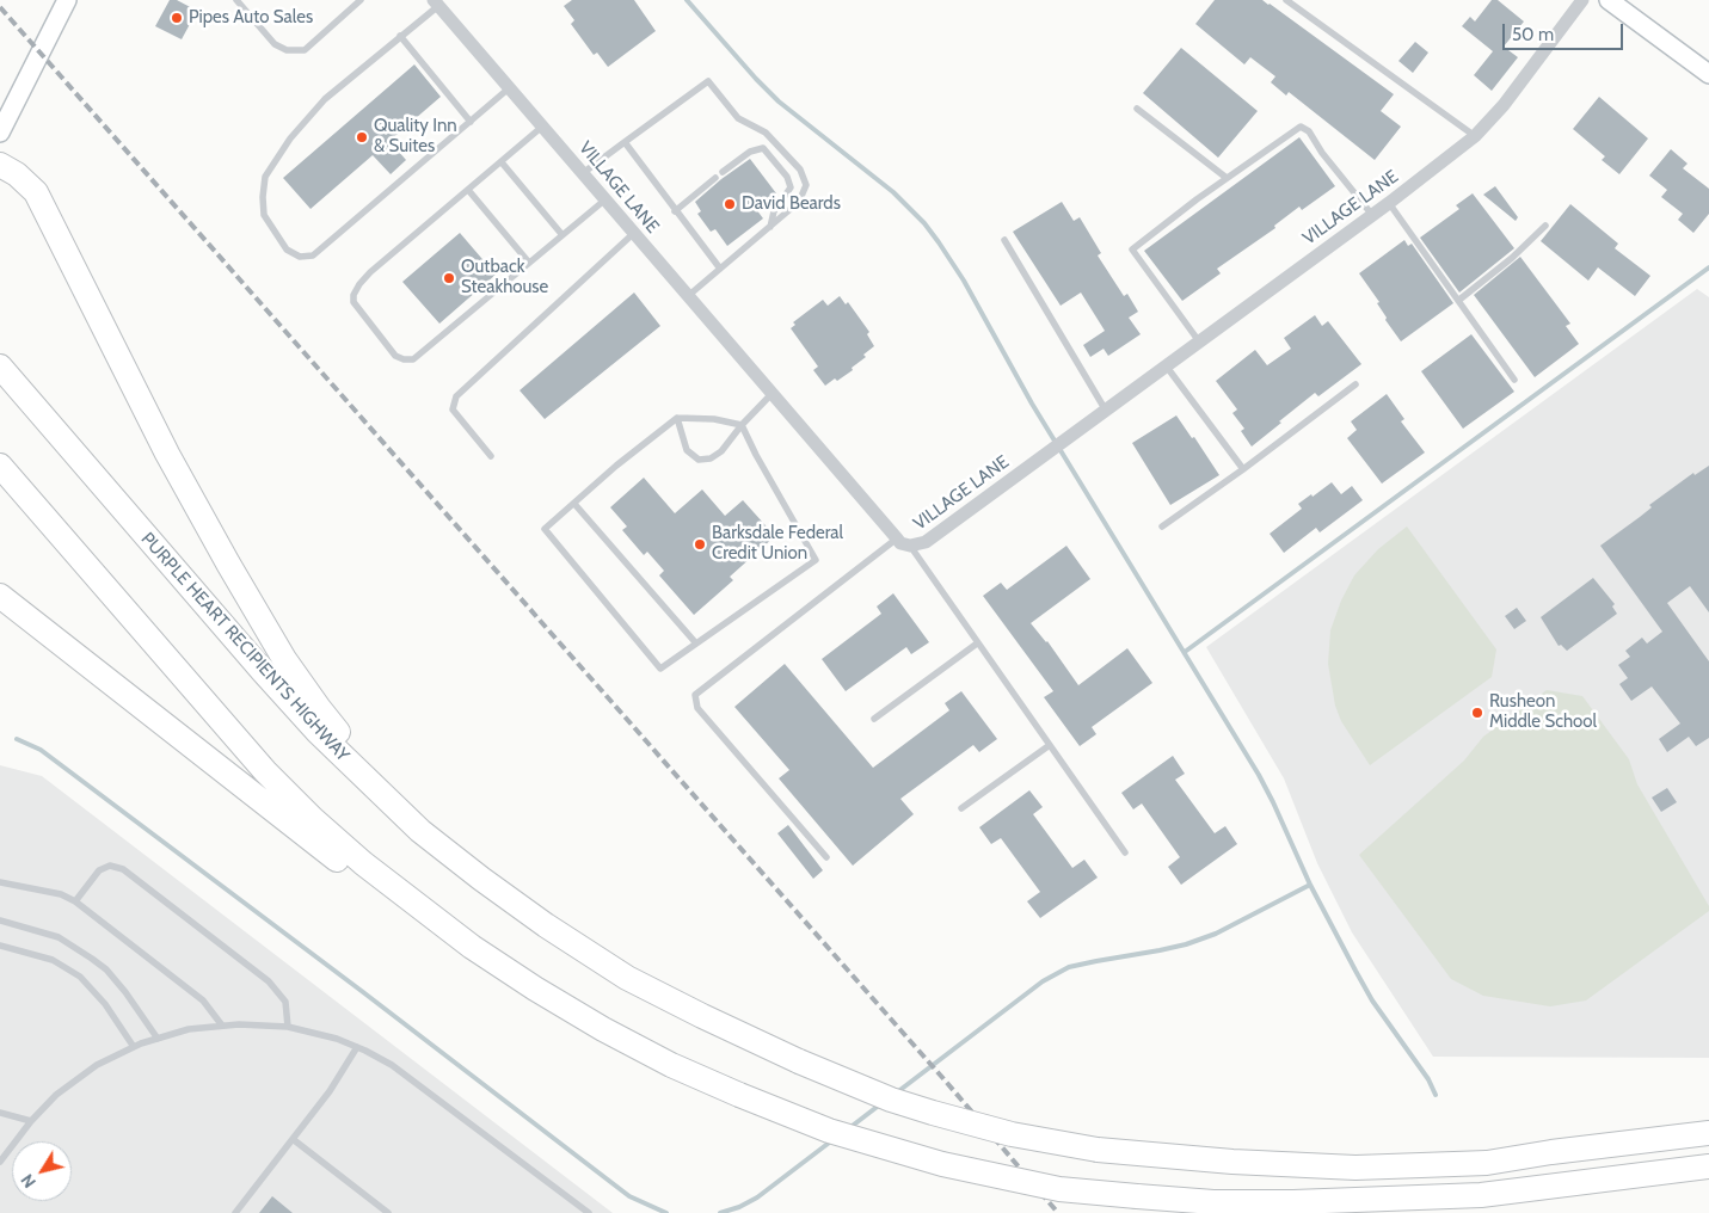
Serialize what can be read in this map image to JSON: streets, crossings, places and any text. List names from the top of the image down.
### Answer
{
  "streets": {
    "highway": ["PURPLE HEART RECIPIENTS HIGHWAY"],
    "street": ["VILLAGE LANE"]
  },
  "places": [
    "Pipes Auto Sales",
    "Quality Inn & Suites",
    "David Beards",
    "Outback Steakhouse",
    "Barksdale Federal Credit Union",
    "Rusheon Middle School"
  ],
  "scale_bar": "50 m",
  "north": "bottom left"
}
